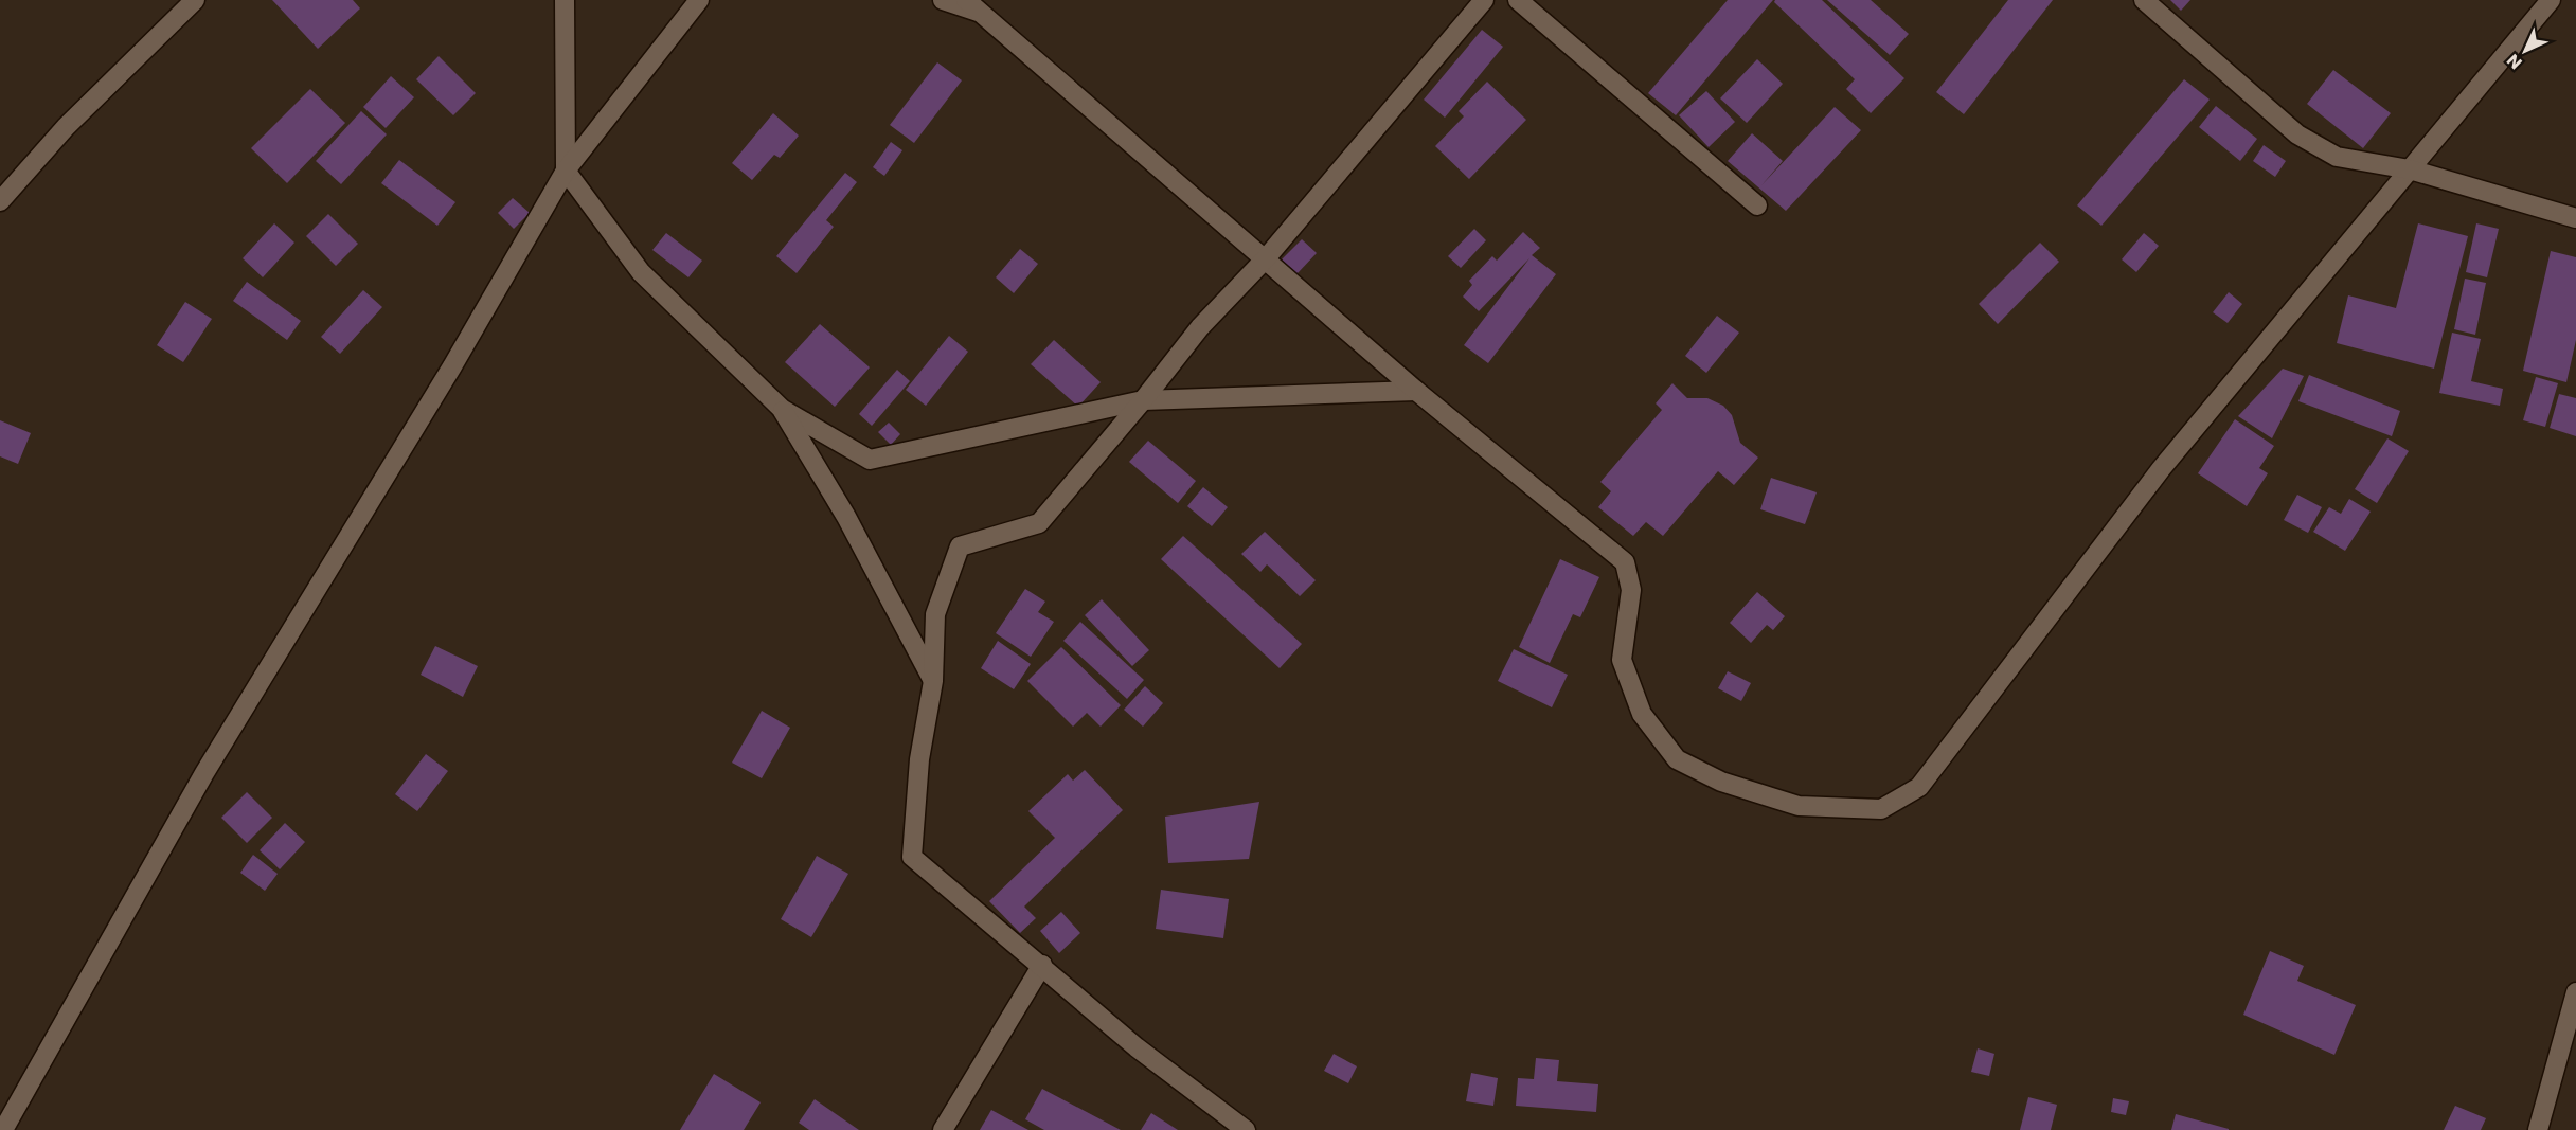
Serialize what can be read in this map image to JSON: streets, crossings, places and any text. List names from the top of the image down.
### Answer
{
  "north": "bottom left"
}
